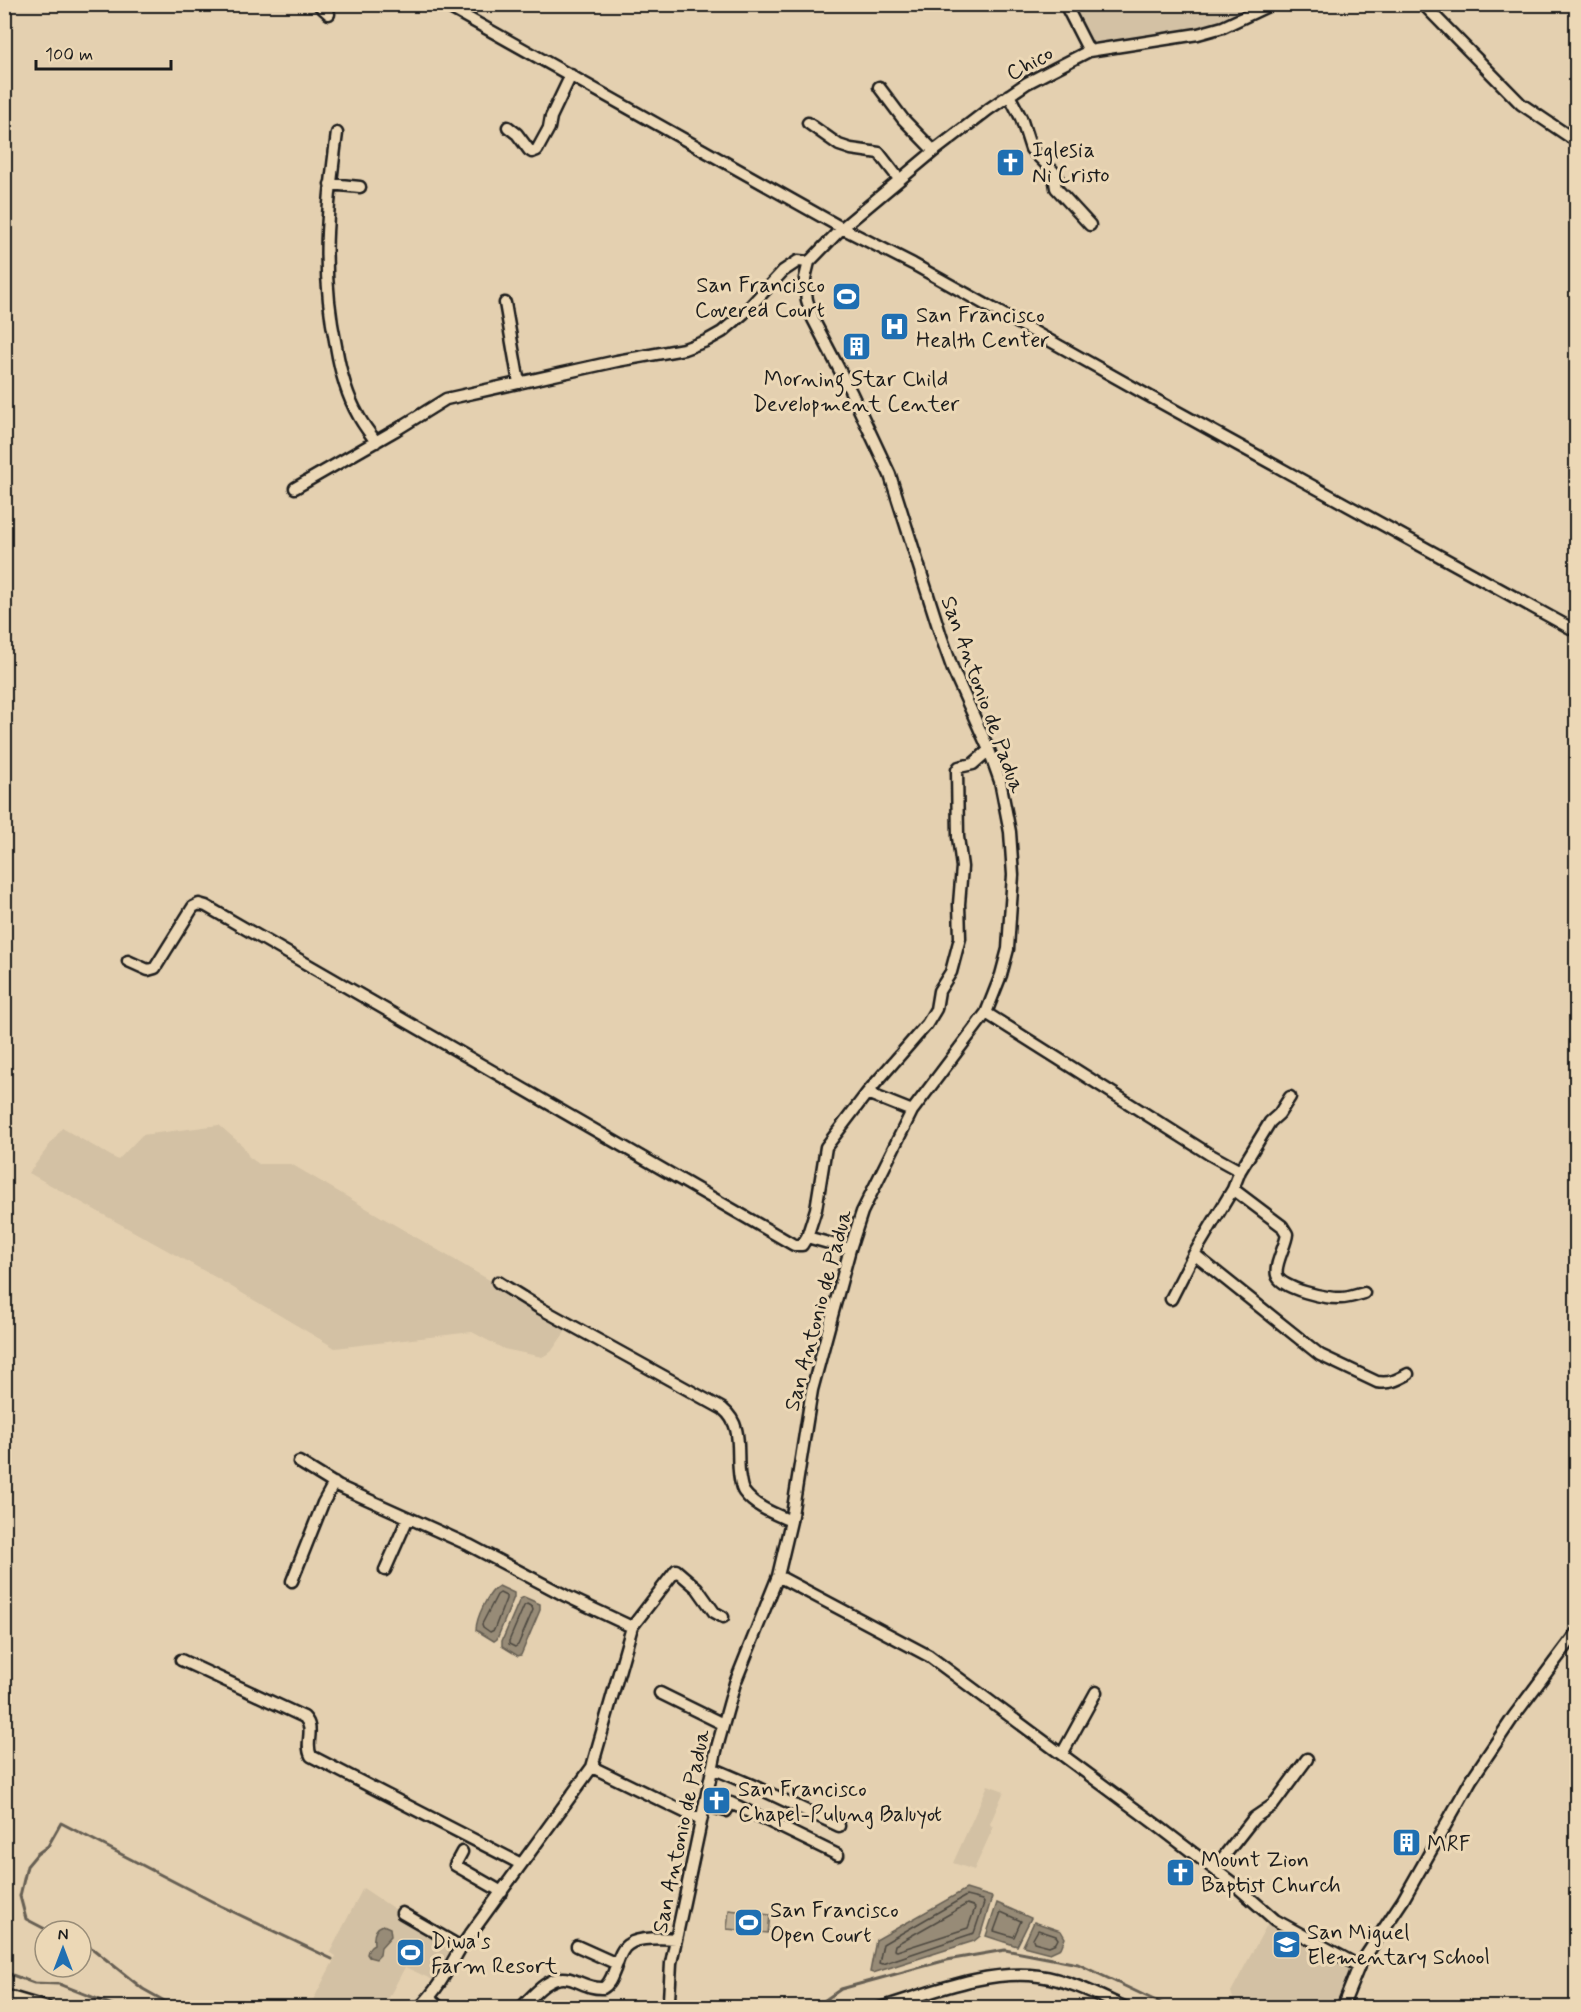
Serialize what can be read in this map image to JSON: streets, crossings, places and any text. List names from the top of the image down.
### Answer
{
  "streets": {
    "street": ["Chico", "San Antonio de Padua"]
  },
  "places": {
    "church": ["Iglesia Ni Cristo", "San Francisco Chapel-Pulung Baluyot", "Mount Zion Baptist Church"],
    "sports": ["San Francisco Covered Court", "San Francisco Open Court", "Diwa's Farm Resort"],
    "hospital": ["San Francisco Health Center"],
    "building": ["Morning Star Child Development Center", "MRF"],
    "school or university": ["San Miguel Elementary School"]
  },
  "scale_bar": "100 m",
  "north": "top"
}
